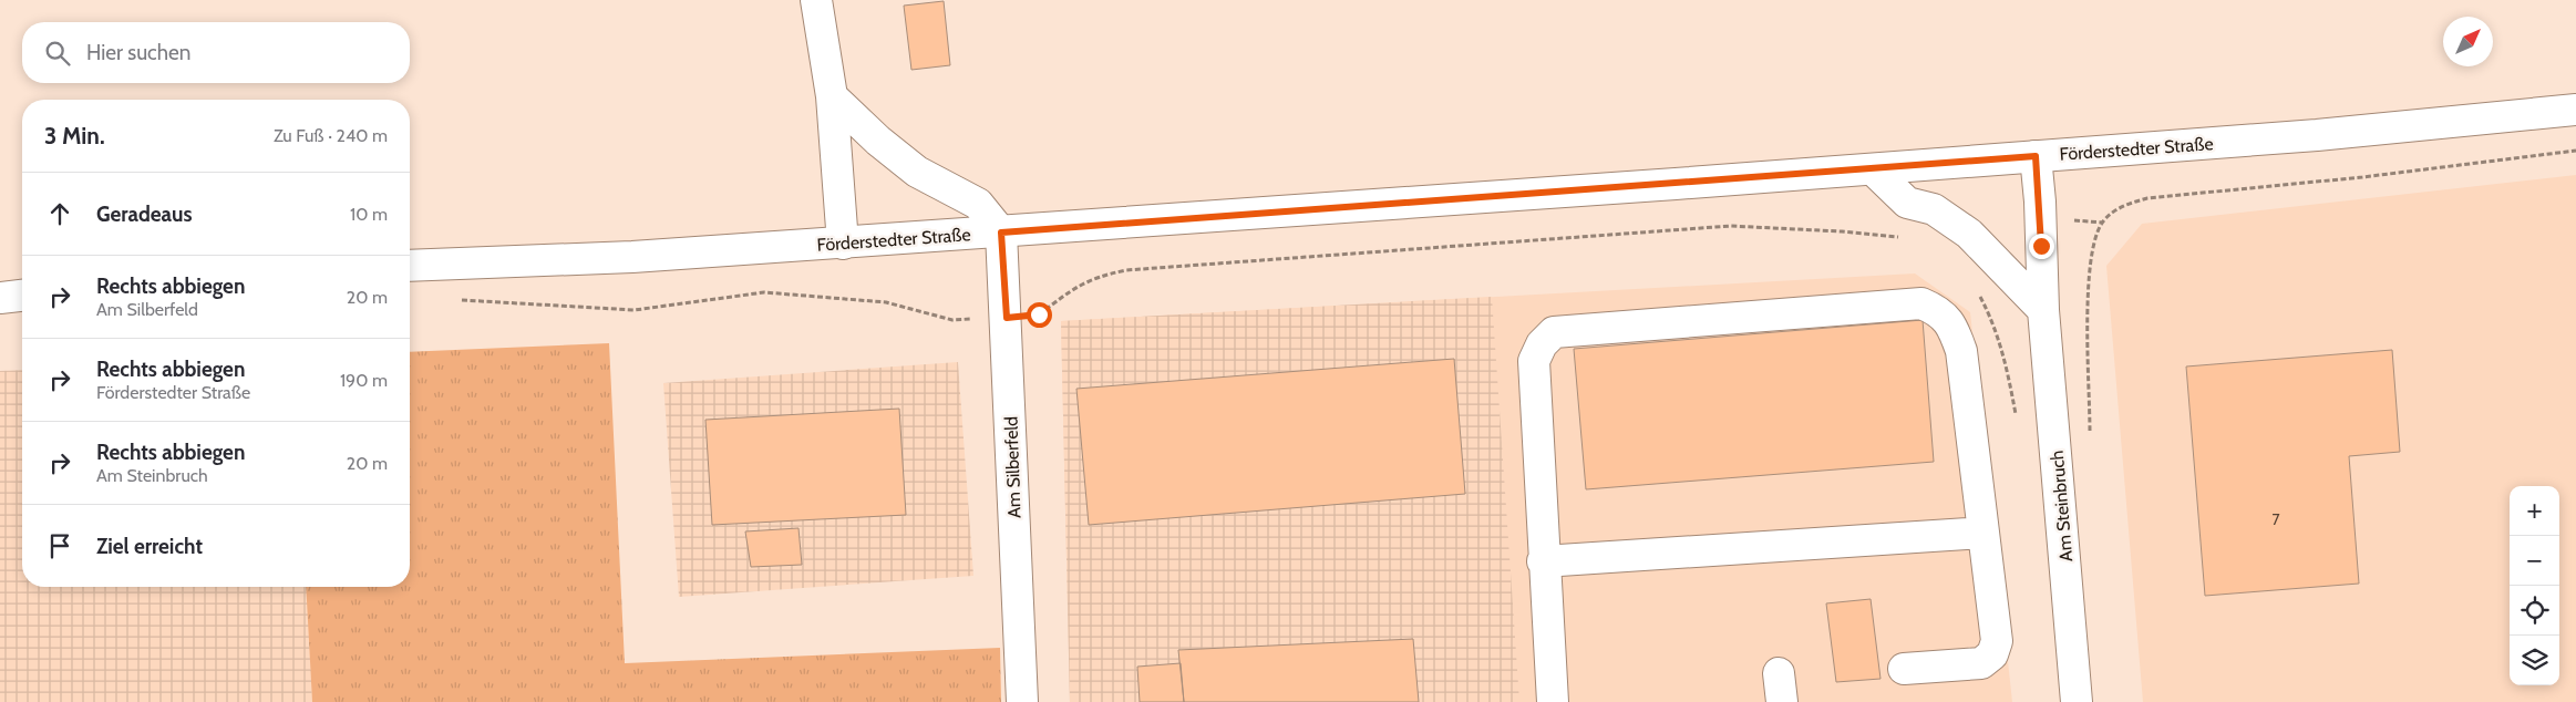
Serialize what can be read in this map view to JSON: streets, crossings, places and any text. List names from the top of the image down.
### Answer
{
  "streets": {
    "main road": ["Förderstedter Straße", "Am Silberfeld", "Am Steinbruch"]
  },
  "crossings": [
    ["Förderstedter Straße", "Am Silberfeld"],
    ["Förderstedter Straße", "Am Steinbruch"]
  ],
  "house_numbers": ["7"],
  "north": "top right",
  "page": {
    "search": "Hier suchen",
    "heading": ["3 Min.", "Zu Fuß · 240 m"],
    "list": [
      ["Geradeaus", "10 m"],
      ["Rechts abbiegen", "Am Silberfeld", "20 m"],
      ["Rechts abbiegen", "Förderstedter Straße", "190 m"],
      ["Rechts abbiegen", "Am Steinbruch", "20 m"],
      "Ziel erreicht"
    ],
    "map_buttons": ["+", "−"]
  }
}
